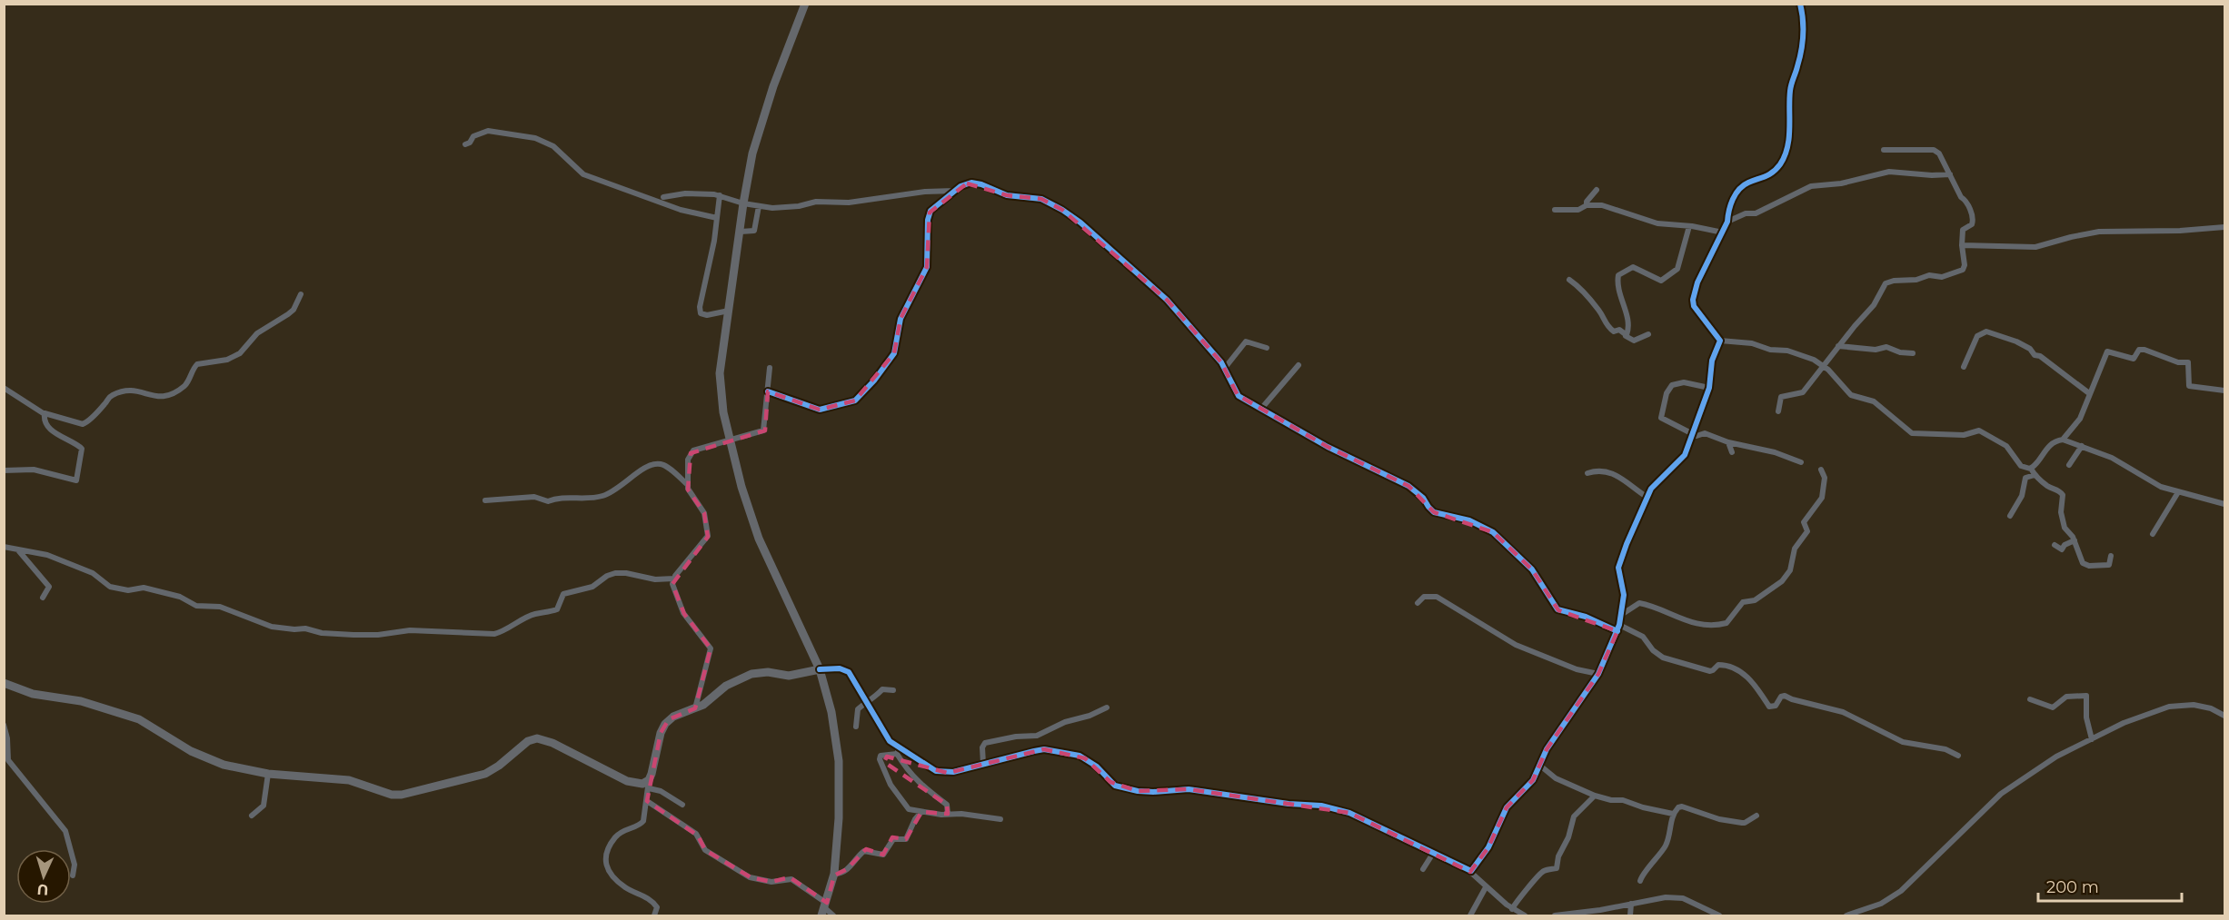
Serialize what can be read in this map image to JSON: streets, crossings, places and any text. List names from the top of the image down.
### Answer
{
  "scale_bar": "200 m",
  "north": "bottom"
}
